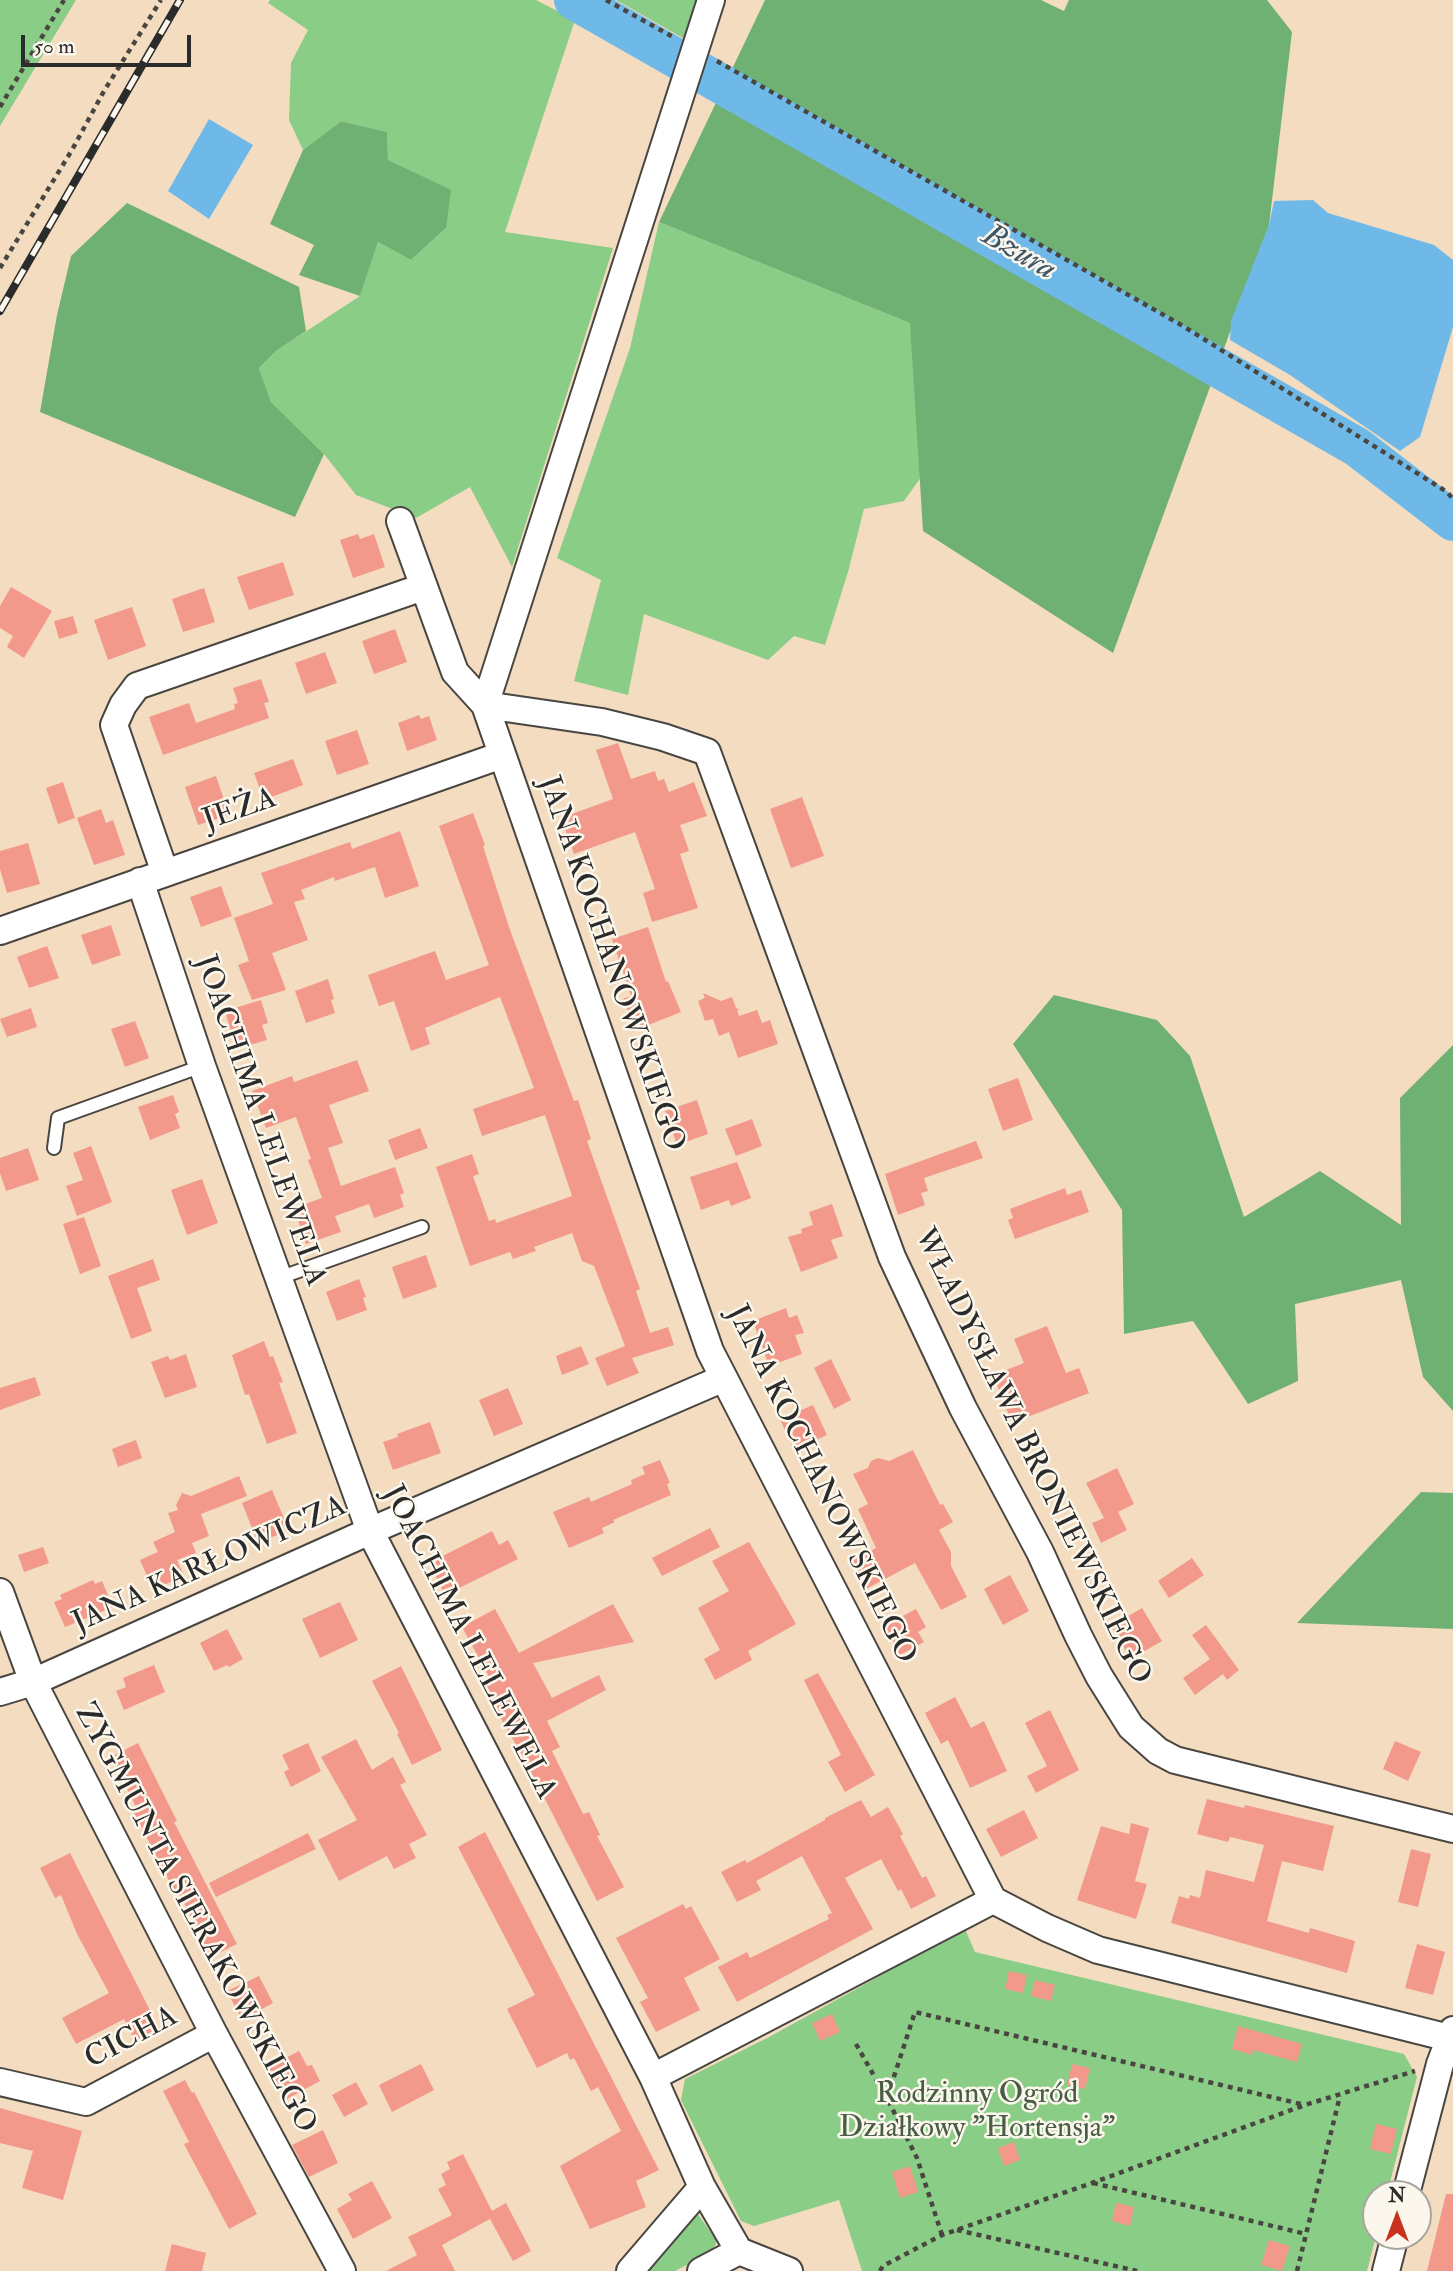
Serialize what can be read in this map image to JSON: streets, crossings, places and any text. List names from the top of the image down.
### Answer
{
  "streets": {
    "street": [
      "JEŻA",
      "JANA KOCHANOWSKIEGO",
      "JOACHIMA LELEWELA",
      "WŁADYSŁAWA BRONIEWSKIEGO",
      "JANA KARŁOWICZA",
      "ZYGMUNTA SIERAKOWSKIEGO",
      "CICHA"
    ]
  },
  "crossings": [
    ["JEŻA", "JANA KOCHANOWSKIEGO"],
    ["JEŻA", "JOACHIMA LELEWELA"],
    ["JANA KOCHANOWSKIEGO", "WŁADYSŁAWA BRONIEWSKIEGO"],
    ["JANA KOCHANOWSKIEGO", "JANA KARŁOWICZA"],
    ["JOACHIMA LELEWELA", "JANA KARŁOWICZA"],
    ["JANA KARŁOWICZA", "ZYGMUNTA SIERAKOWSKIEGO"],
    ["ZYGMUNTA SIERAKOWSKIEGO", "CICHA"]
  ],
  "water": ["Bzura"],
  "parks": ["Rodzinny Ogród Działkowy \"Hortensja\""],
  "scale_bar": "50 m",
  "north": "top"
}
